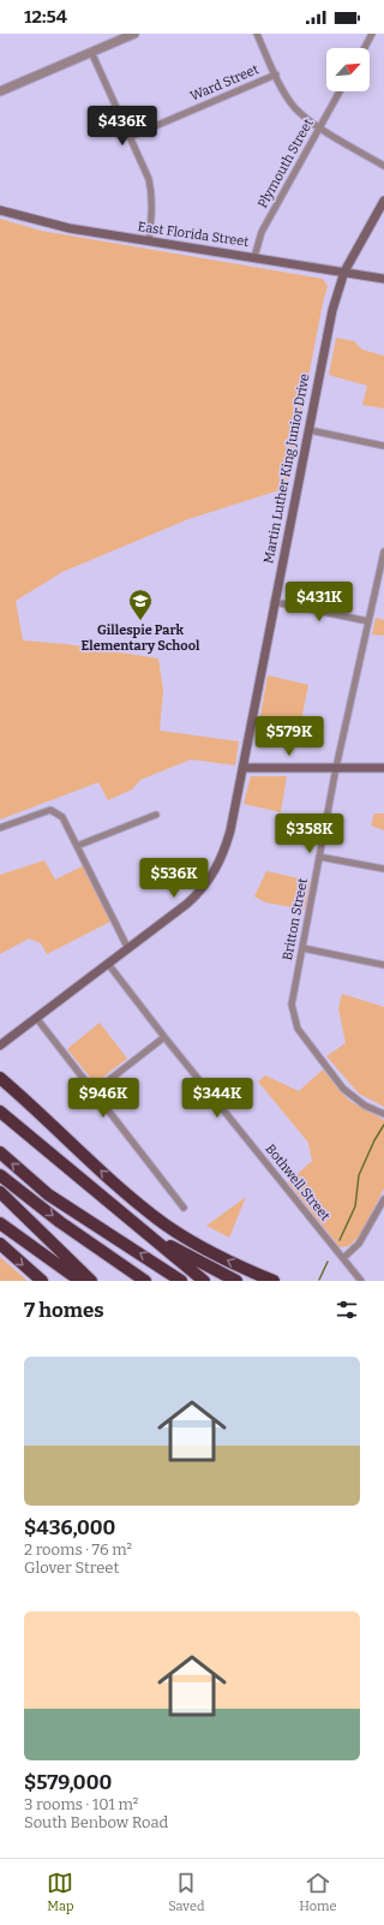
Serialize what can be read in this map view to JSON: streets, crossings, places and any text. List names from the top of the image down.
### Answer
{
  "streets": {
    "main road": ["East Florida Street", "Martin Luther King Junior Drive"],
    "street": [
      "Ward Street",
      "Plymouth Street",
      "Britton Street",
      "Bothwell Street"
    ]
  },
  "crossings": [
    ["Plymouth Street", "East Florida Street"],
    ["East Florida Street", "Martin Luther King Junior Drive"],
    ["Martin Luther King Junior Drive", "Bothwell Street"]
  ],
  "places": {
    "school or university": ["Gillespie Park Elementary School"]
  },
  "north": "top right",
  "page": {
    "status": "12:54",
    "price": [
      "$436K",
      "$431K",
      "$579K",
      "$358K",
      "$536K",
      "$946K",
      "$344K"
    ],
    "heading": "7 homes",
    "list": [
      {
        "name": "$436,000",
        "note": "2 rooms · 76 m² · Glover Street"
      },
      {
        "name": "$579,000",
        "note": "3 rooms · 101 m² · South Benbow Road"
      }
    ],
    "tabs": ["Map", "Saved", "Home"]
  }
}
